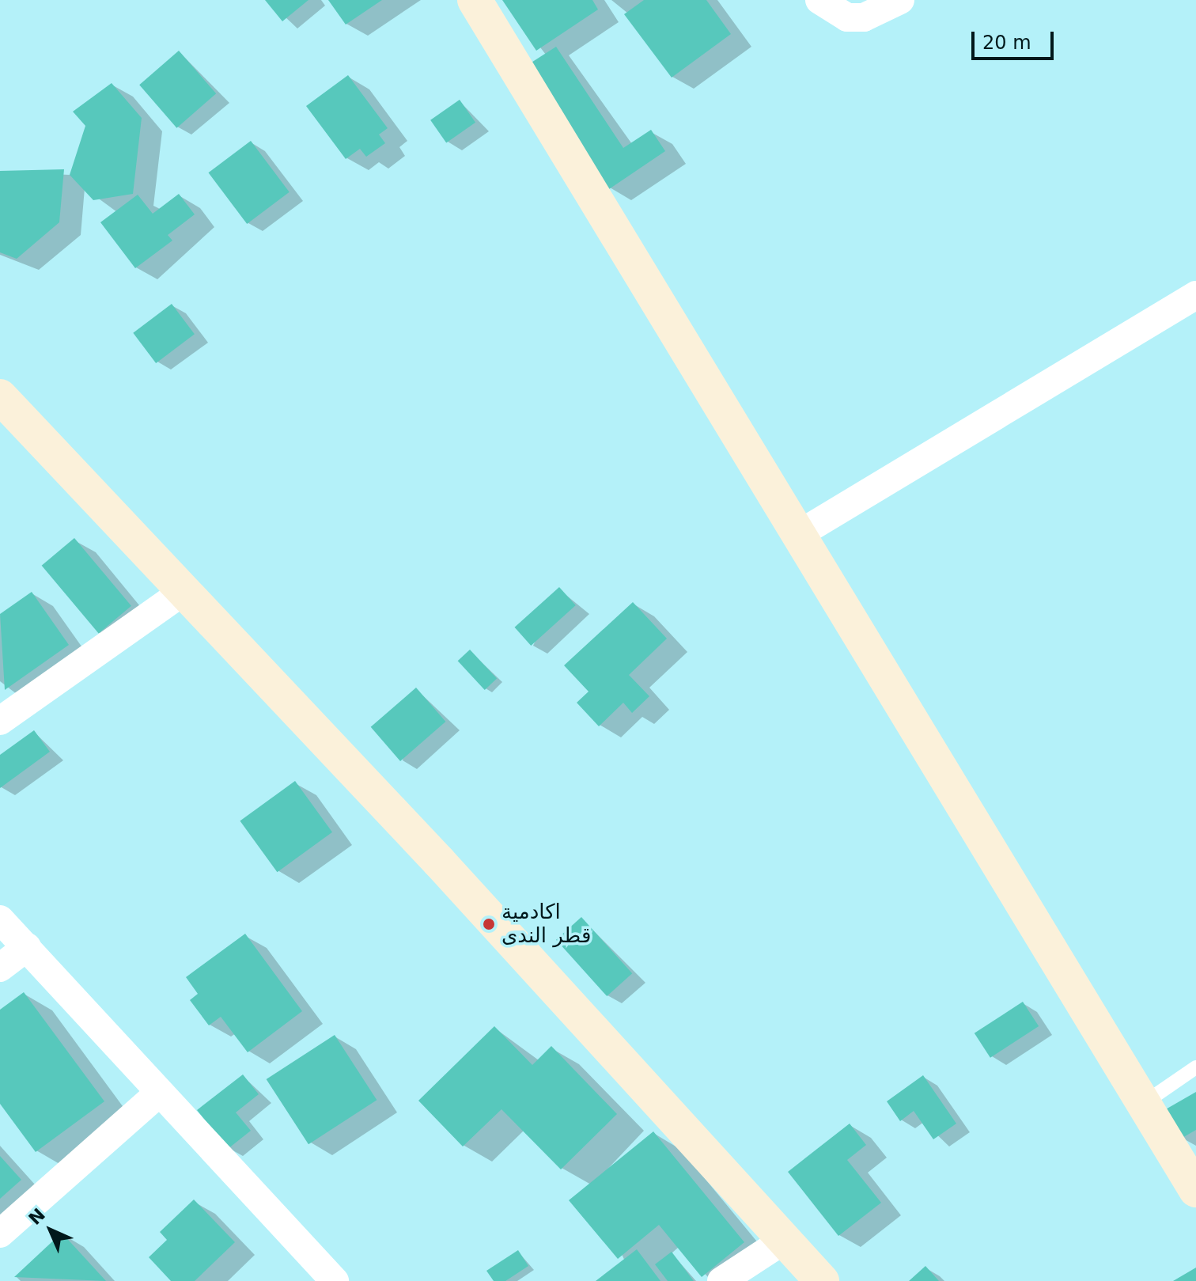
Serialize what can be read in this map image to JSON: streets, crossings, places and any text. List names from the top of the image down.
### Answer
{
  "places": ["اكادمية قطر الندى"],
  "scale_bar": "20 m",
  "north": "top left"
}
